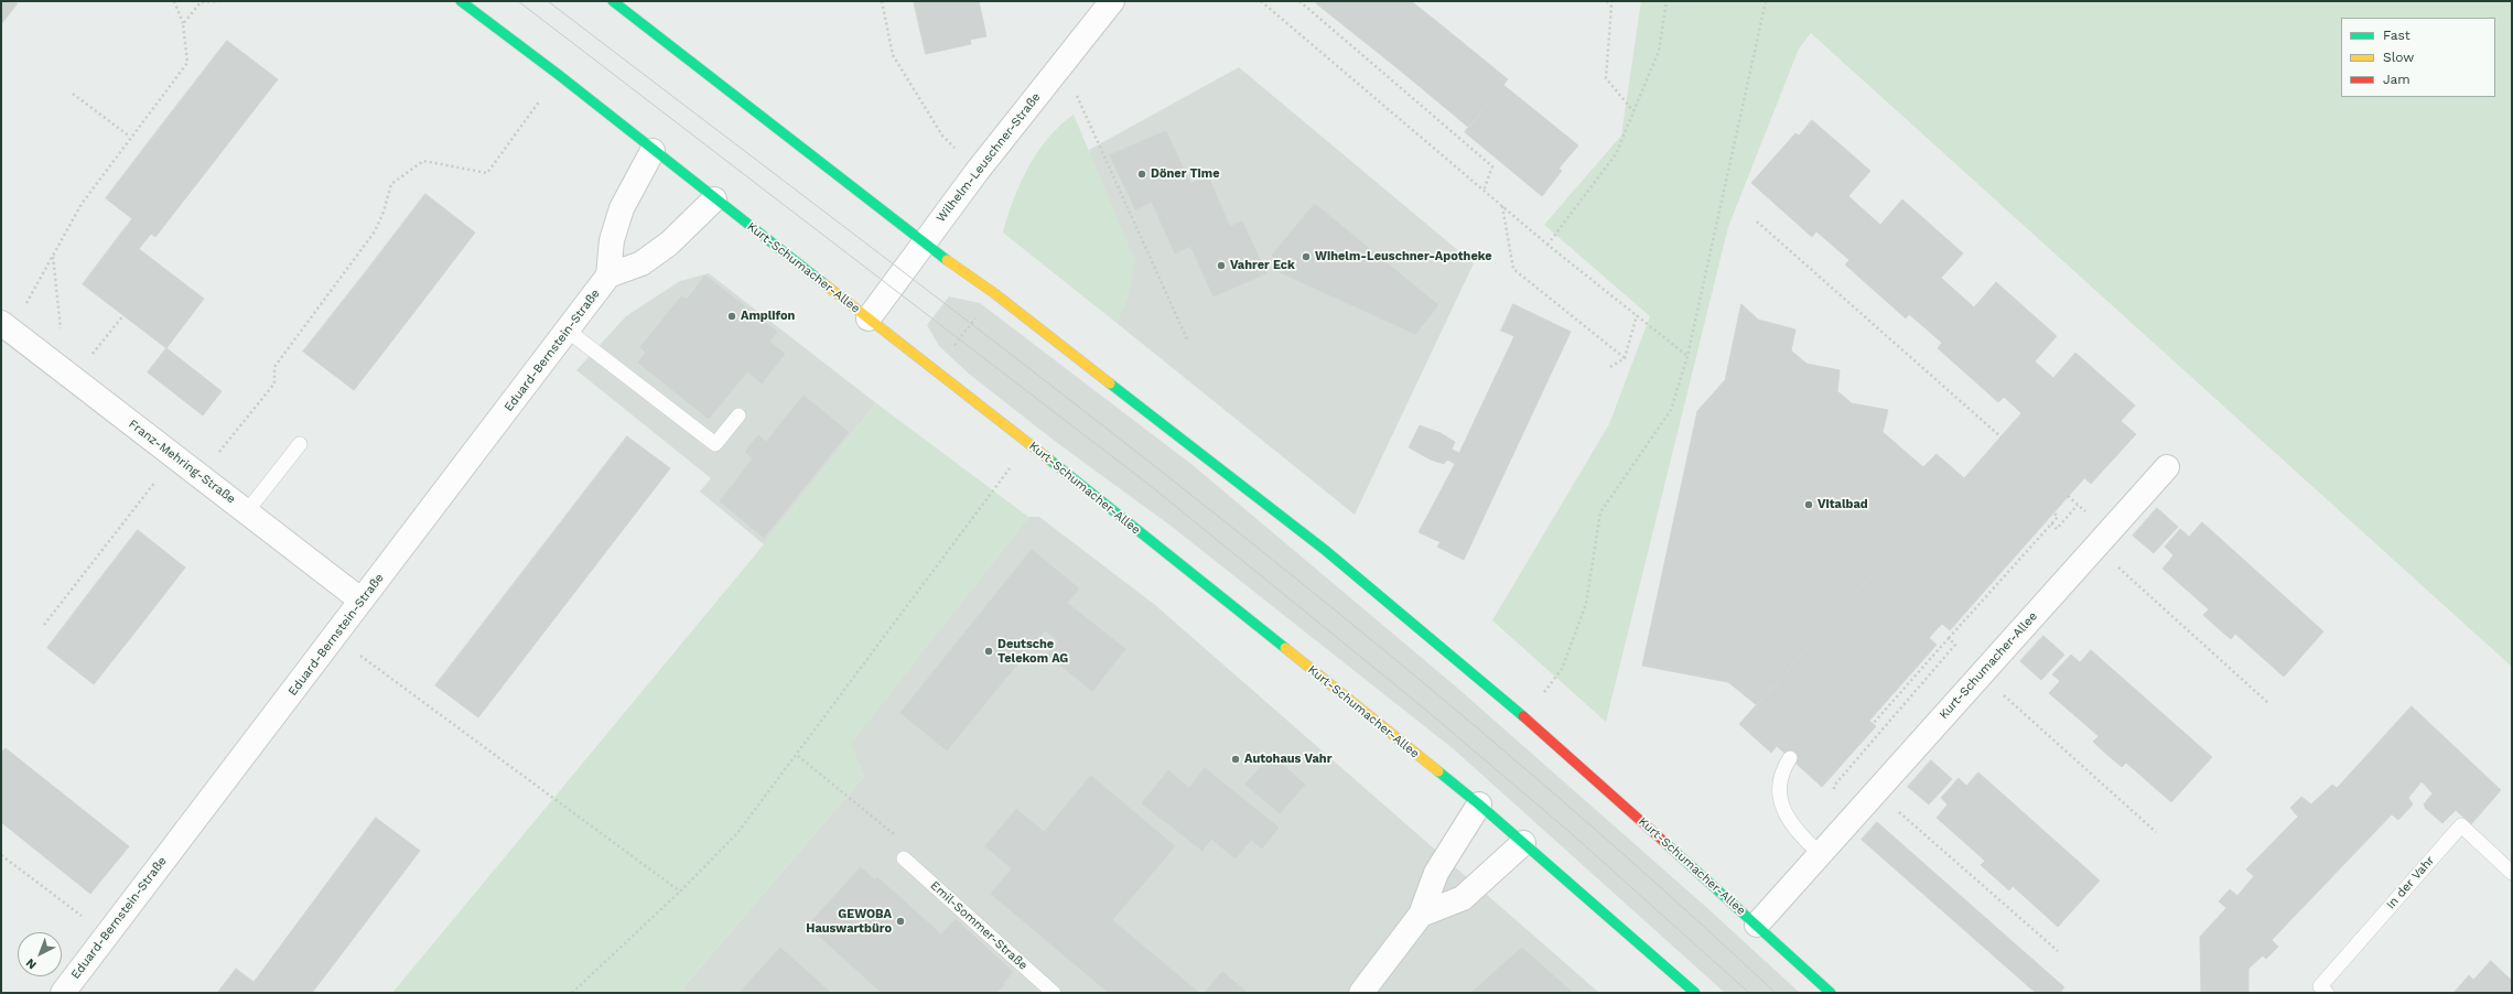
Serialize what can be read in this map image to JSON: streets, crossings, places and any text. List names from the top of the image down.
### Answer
{
  "streets": {
    "street": [
      "Wilhelm-Leuschner-Straße",
      "Kurt-Schumacher-Allee",
      "Eduard-Bernstein-Straße",
      "Franz-Mehring-Straße"
    ],
    "lane": ["In der Vahr", "Emil-Sommer-Straße"]
  },
  "crossings": [
    ["Wilhelm-Leuschner-Straße", "Kurt-Schumacher-Allee"],
    ["Eduard-Bernstein-Straße", "Franz-Mehring-Straße"]
  ],
  "places": [
    "Döner Time",
    "Wihelm-Leuschner-Apotheke",
    "Vahrer Eck",
    "Amplifon",
    "Vitalbad",
    "Deutsche Telekom AG",
    "Autohaus Vahr",
    "GEWOBA Hauswartbüro"
  ],
  "legend": ["Fast", "Slow", "Jam"],
  "north": "bottom left"
}
